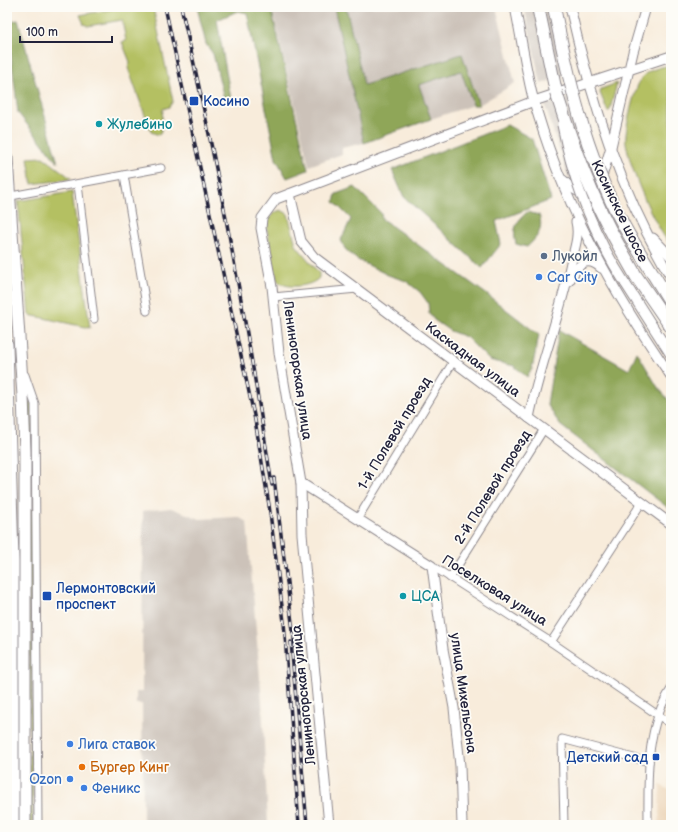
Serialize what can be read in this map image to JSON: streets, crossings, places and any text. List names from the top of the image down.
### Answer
{
  "streets": {
    "highway": ["Косинское шоссе"],
    "street": [
      "Каскадная улица",
      "Лениногорская улица",
      "1-й Полевой проезд",
      "2-й Полевой проезд",
      "Поселковая улица",
      "улица Михельсона"
    ]
  },
  "crossings": [
    ["Каскадная улица", "Лениногорская улица"],
    ["Каскадная улица", "1-й Полевой проезд"],
    ["Каскадная улица", "2-й Полевой проезд"],
    ["Лениногорская улица", "Поселковая улица"],
    ["1-й Полевой проезд", "Поселковая улица"],
    ["2-й Полевой проезд", "Поселковая улица"],
    ["Поселковая улица", "улица Михельсона"]
  ],
  "places": {
    "transit": ["Косино", "Лермонтовский проспект", "Детский сад"],
    "other": [
      "Жулебино",
      "Лукойл",
      "Car City",
      "ЦСА",
      "Лига ставок",
      "Бургер Кинг",
      "Ozon",
      "Феникс"
    ]
  },
  "scale_bar": "100 m"
}
